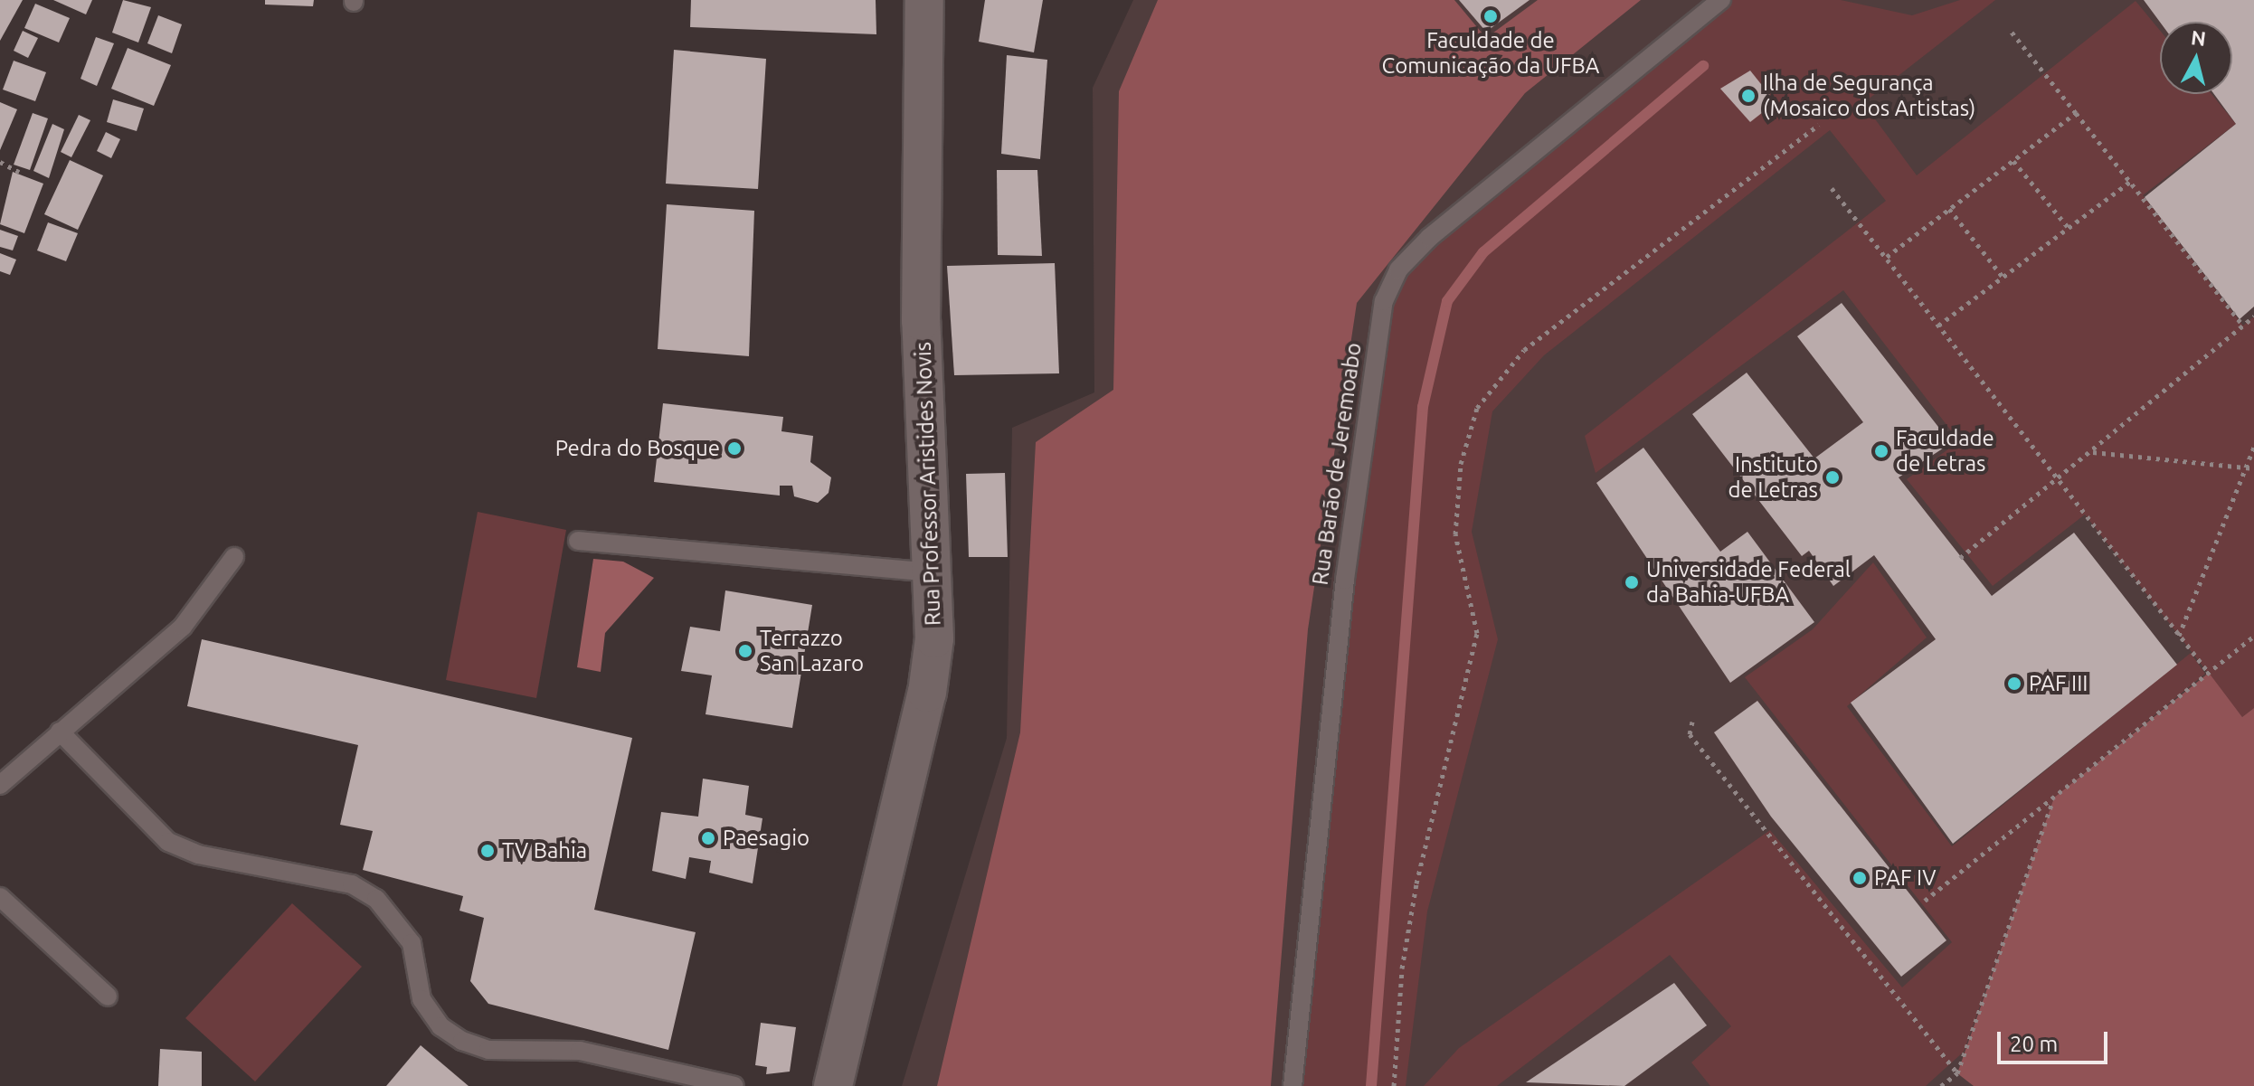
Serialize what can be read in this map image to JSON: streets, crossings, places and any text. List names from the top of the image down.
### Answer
{
  "streets": {
    "street": ["Rua Professor Aristides Novis"],
    "lane": ["Rua Barão de Jeremoabo"]
  },
  "places": [
    "Faculdade de Comunicação da UFBA",
    "Ilha de Segurança (Mosaico dos Artistas)",
    "Pedra do Bosque",
    "Faculdade de Letras",
    "Instituto de Letras",
    "Universidade Federal da Bahia-UFBA",
    "Terrazzo San Lazaro",
    "PAF III",
    "Paesagio",
    "TV Bahia",
    "PAF IV"
  ],
  "scale_bar": "20 m",
  "north": "top"
}
